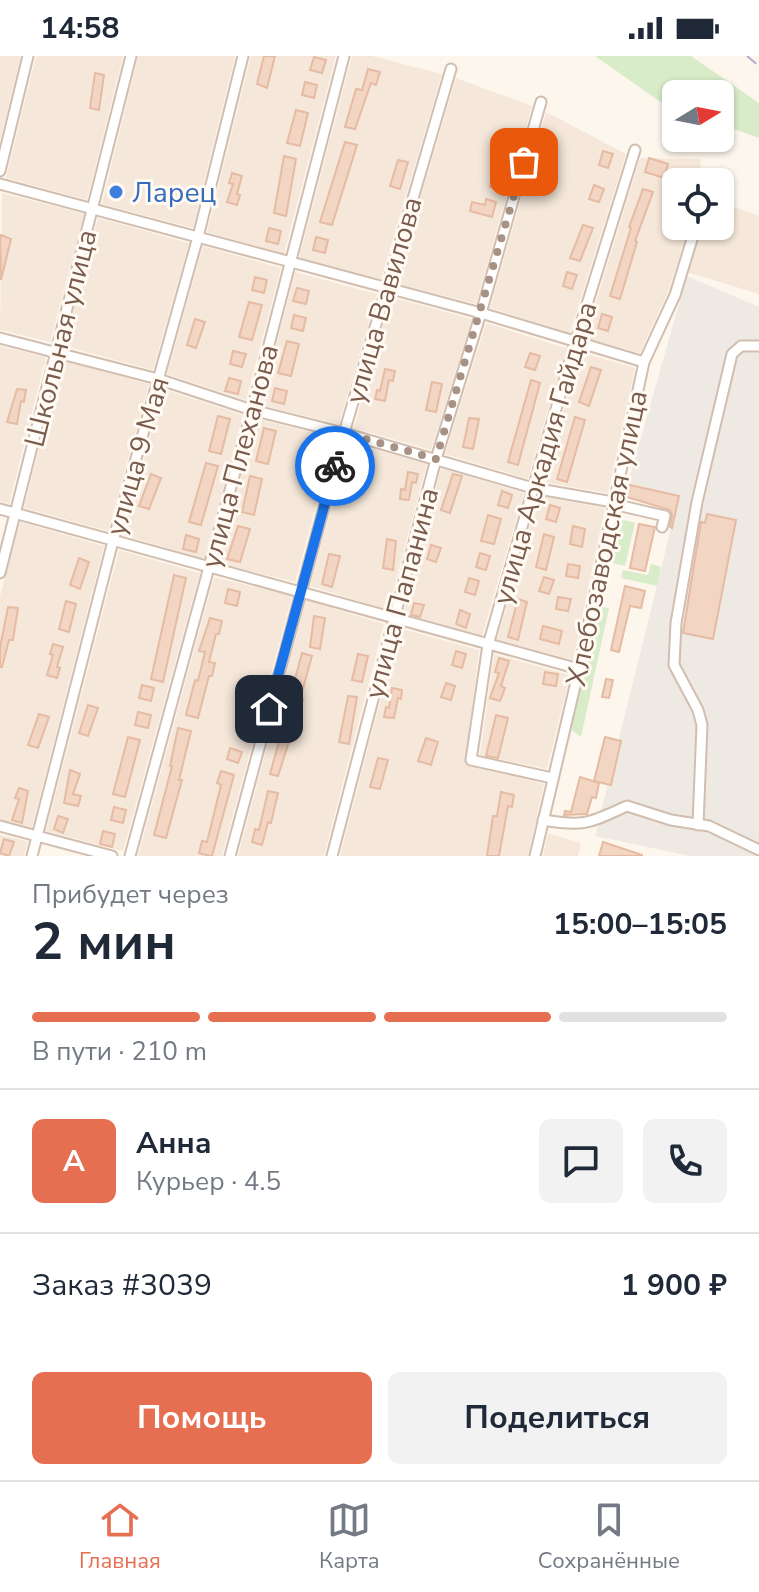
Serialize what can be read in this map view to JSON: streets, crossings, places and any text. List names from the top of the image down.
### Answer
{
  "streets": {
    "street": [
      "улица Вавилова",
      "Школьная улица",
      "улица Аркадия Гайдара",
      "улица 9 Мая",
      "улица Плеханова",
      "Хлебозаводская улица",
      "улица Папанина"
    ]
  },
  "crossings": [
    ["улица Аркадия Гайдара", "Хлебозаводская улица"]
  ],
  "places": ["Ларец"],
  "north": "right",
  "page": {
    "status": "14:58",
    "heading": ["2 мин", "Прибудет через", "15:00–15:05"],
    "panel": [
      "Анна",
      "Курьер · 4.5",
      "Заказ #3039",
      "1 900 ₽"
    ],
    "bar": "В пути · 210 m",
    "round": "А",
    "buttons": ["Помощь", "Поделиться"],
    "tabs": ["Главная", "Карта", "Сохранённые"]
  }
}
